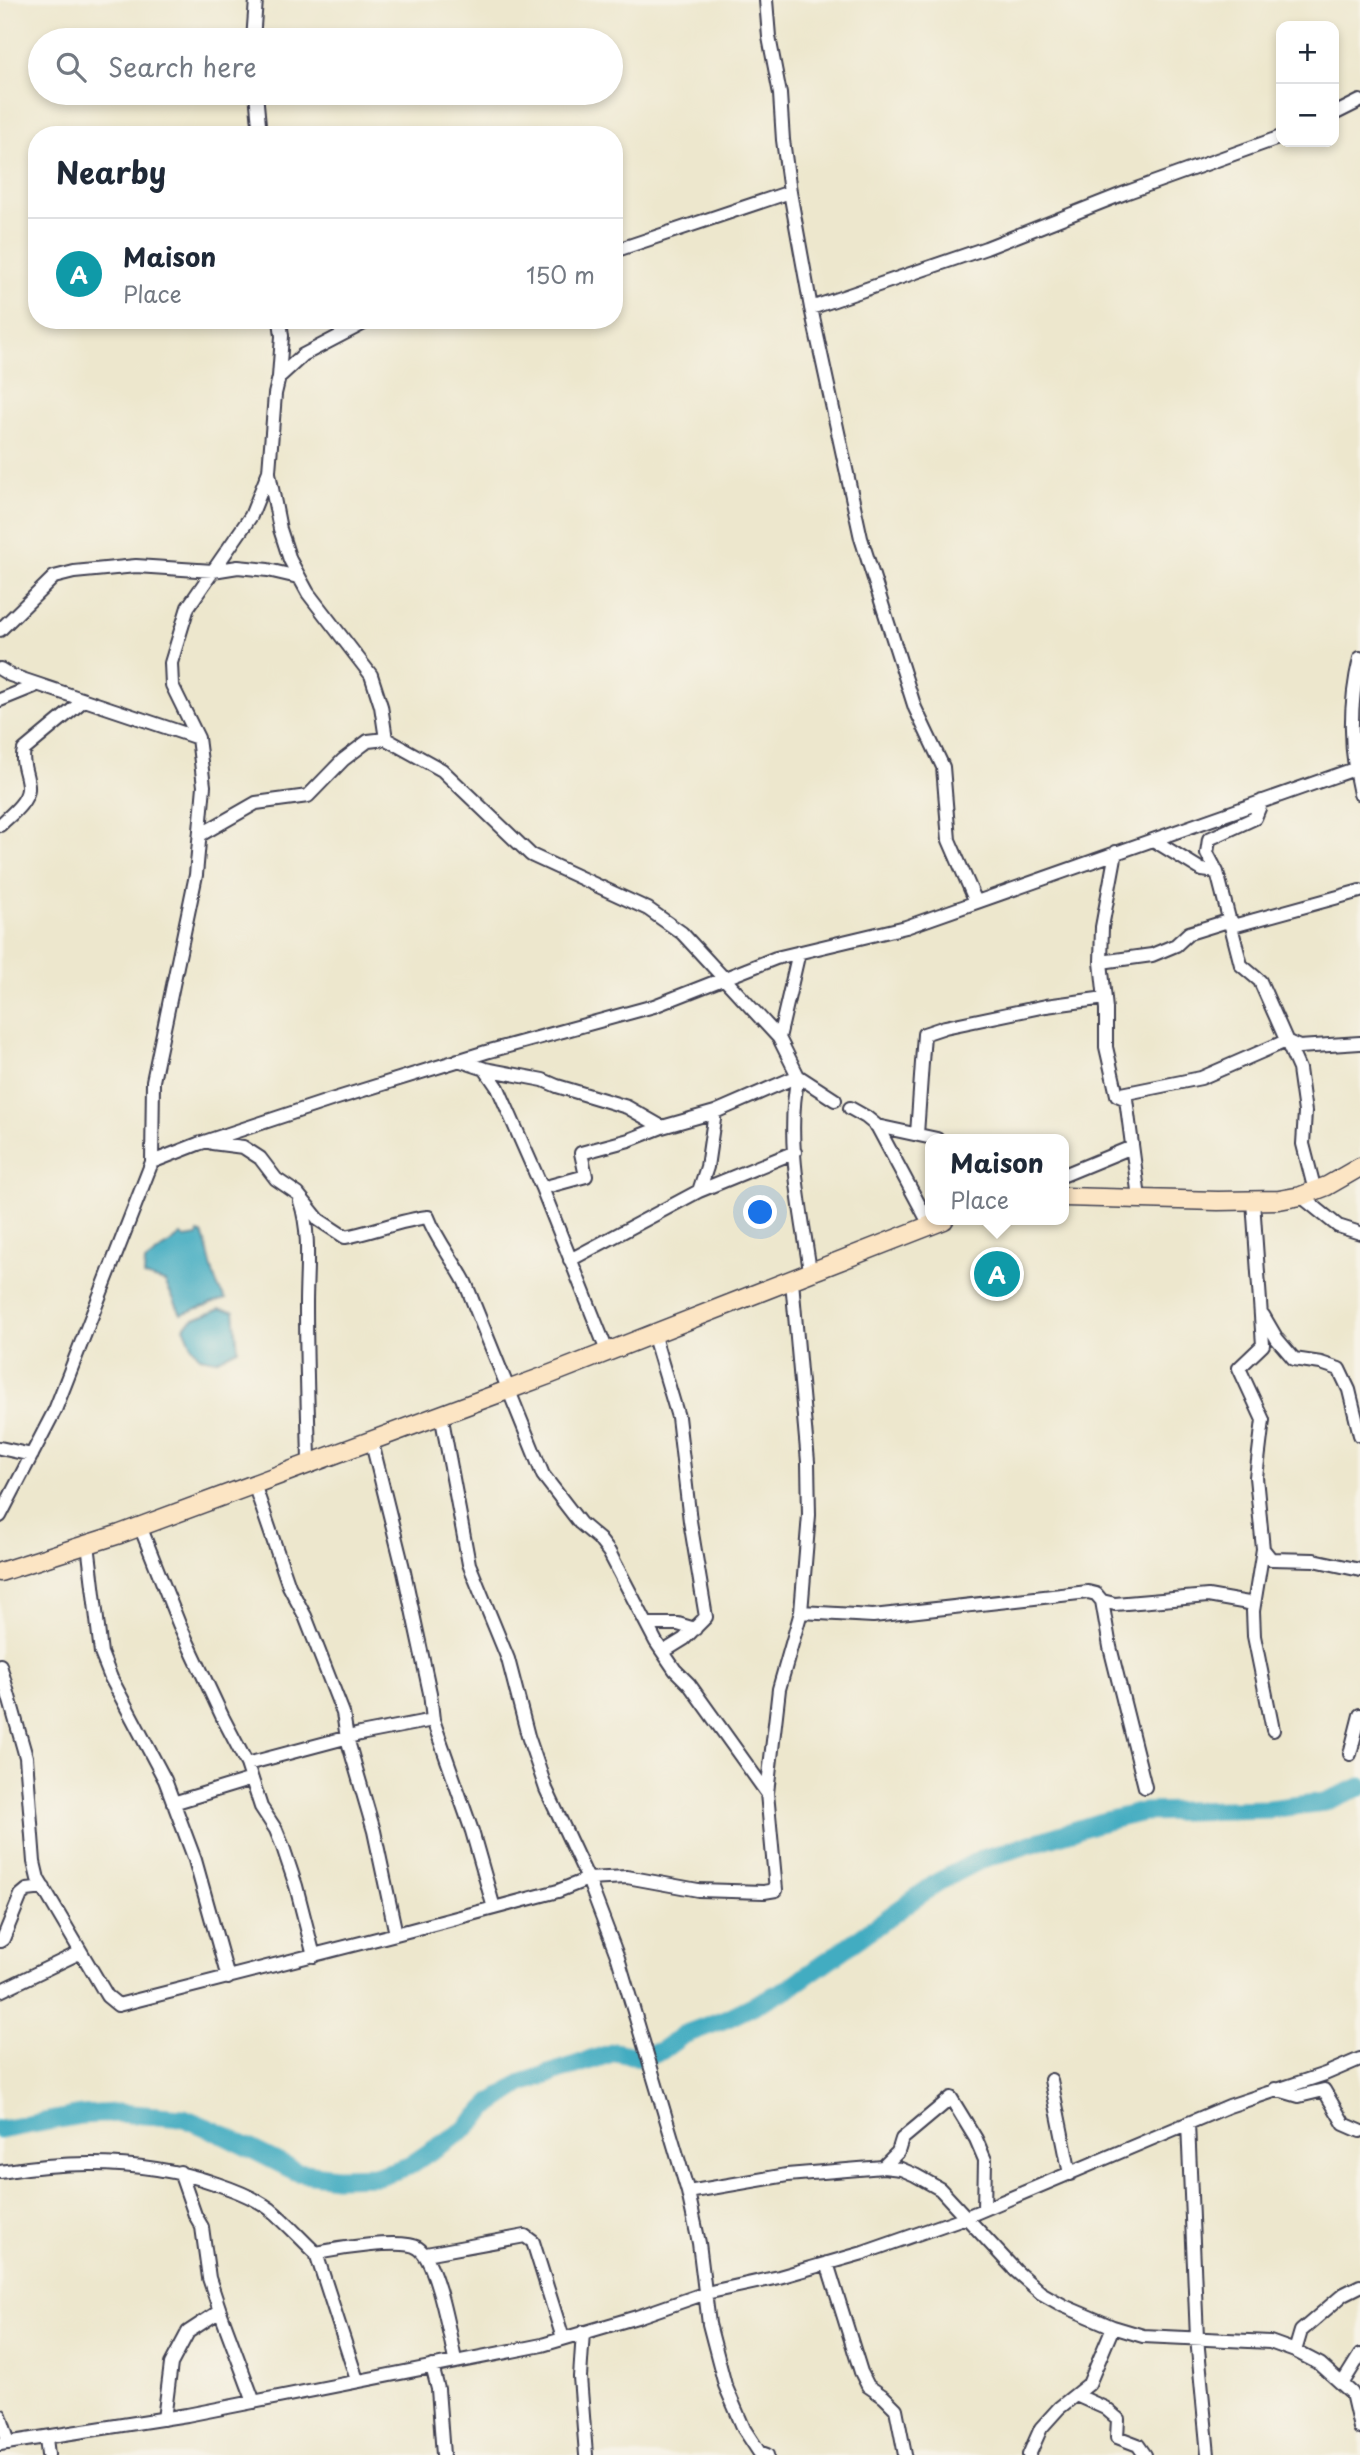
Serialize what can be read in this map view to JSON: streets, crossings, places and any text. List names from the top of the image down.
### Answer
{
  "page": {
    "map_buttons": ["+", "−"],
    "search": "Search here",
    "heading": "Nearby",
    "list": [
      {
        "mark": "A",
        "name": "Maison",
        "note": "Place",
        "value": "150 m"
      }
    ],
    "popup": ["Maison", "Place"],
    "pins": "A"
  }
}
